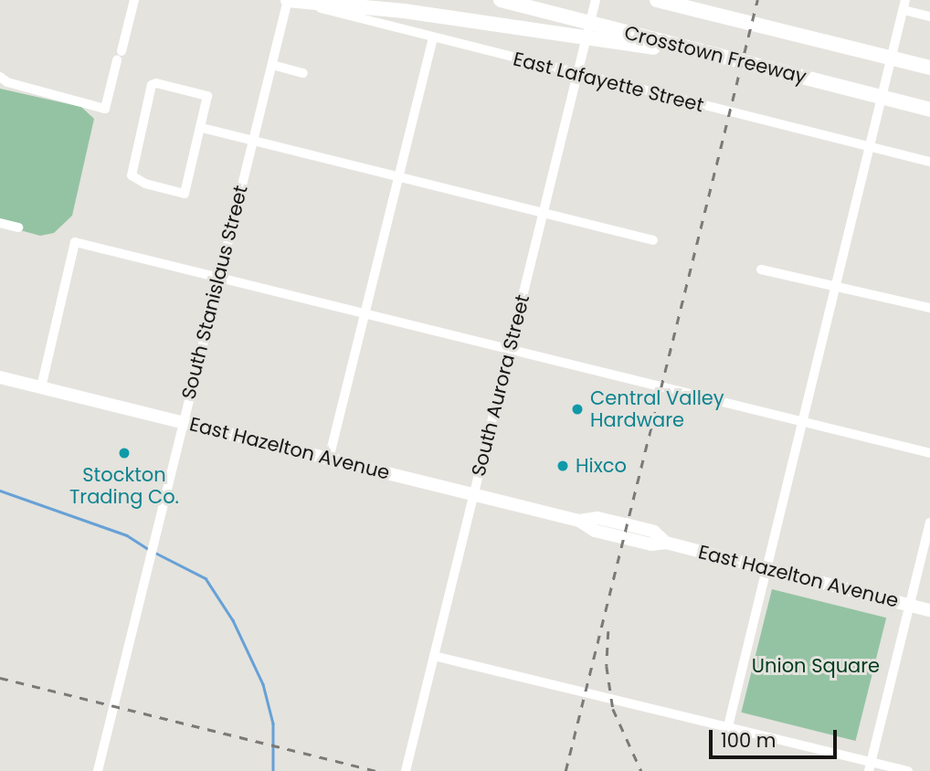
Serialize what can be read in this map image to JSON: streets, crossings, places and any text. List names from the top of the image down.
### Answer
{
  "streets": {
    "highway": ["Crosstown Freeway"],
    "main road": ["East Hazelton Avenue"],
    "street": ["East Lafayette Street", "South Stanislaus Street", "South Aurora Street"]
  },
  "crossings": [
    ["East Lafayette Street", "South Stanislaus Street"],
    ["East Lafayette Street", "South Aurora Street"],
    ["South Stanislaus Street", "East Hazelton Avenue"],
    ["South Aurora Street", "East Hazelton Avenue"]
  ],
  "parks": ["Union Square"],
  "places": ["Central Valley Hardware", "Stockton Trading Co.", "Hixco"],
  "scale_bar": "100 m"
}
